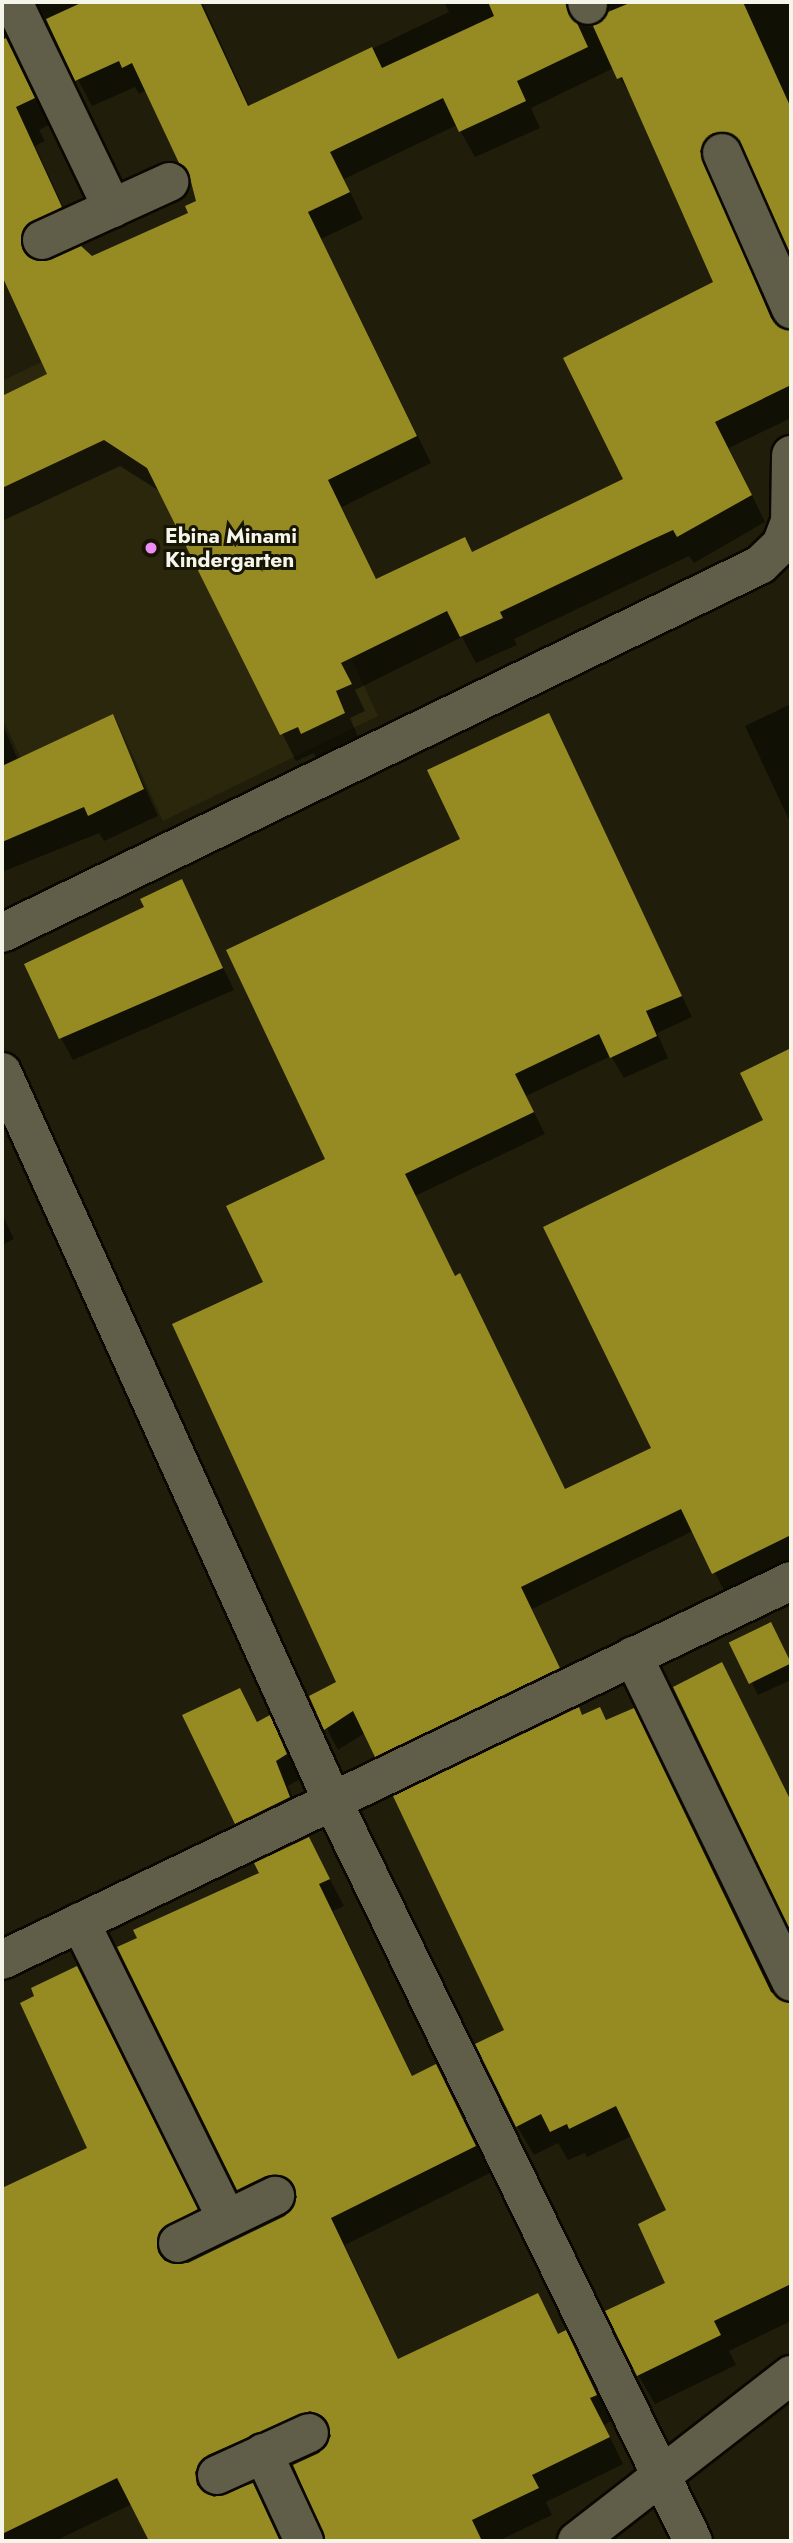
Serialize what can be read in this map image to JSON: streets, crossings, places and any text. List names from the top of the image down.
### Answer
{
  "places": ["Ebina Minami Kindergarten"]
}
